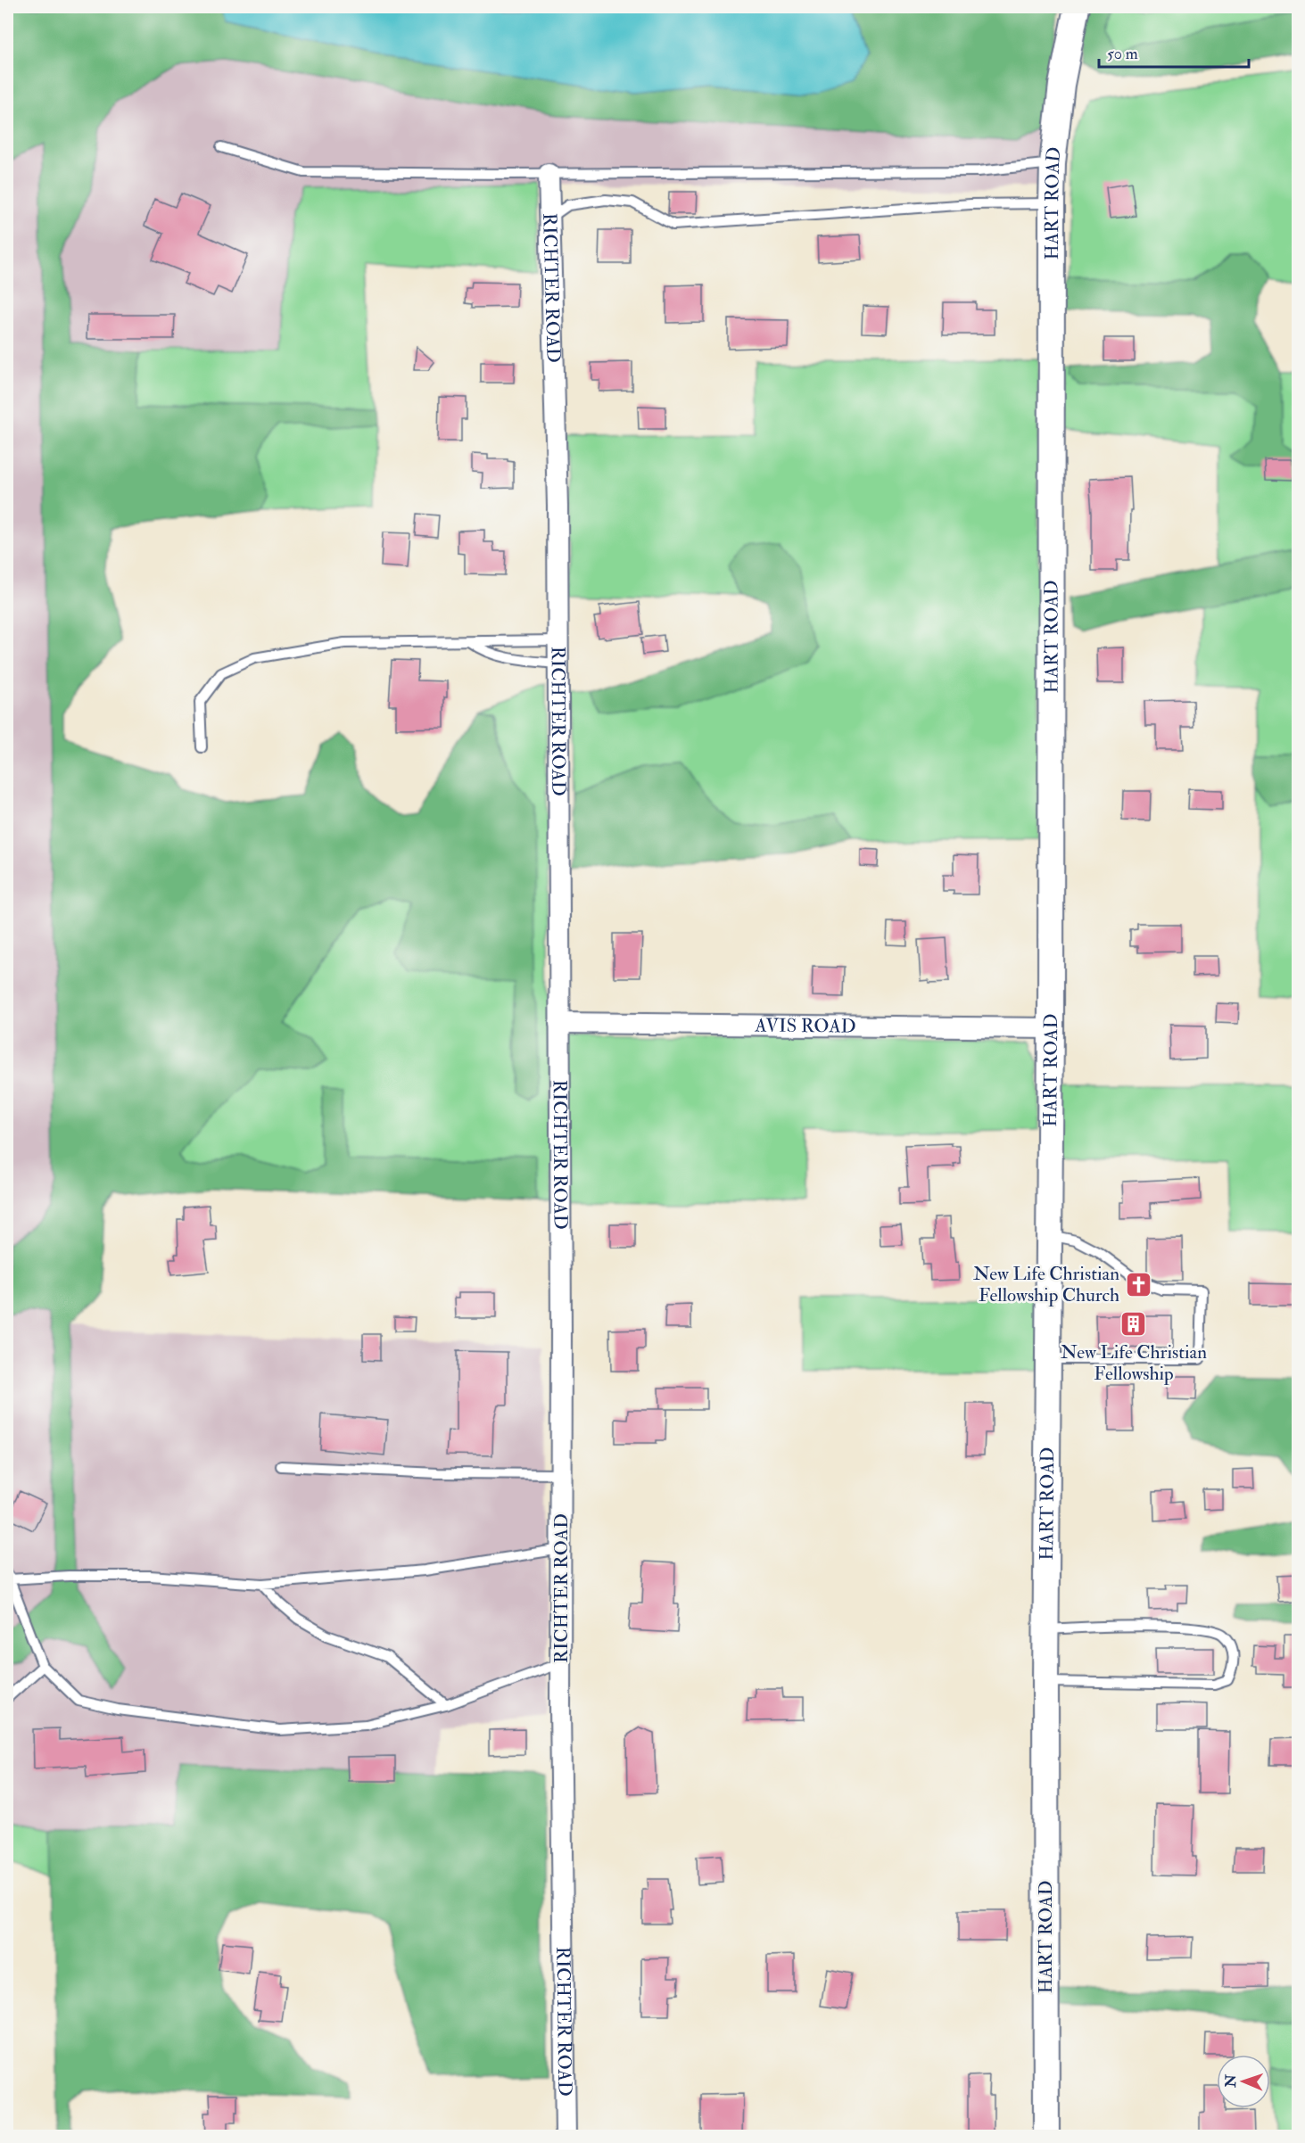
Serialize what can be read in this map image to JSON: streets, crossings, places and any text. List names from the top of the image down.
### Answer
{
  "streets": {
    "street": ["HART ROAD", "RICHTER ROAD", "AVIS ROAD"]
  },
  "crossings": [
    ["HART ROAD", "AVIS ROAD"],
    ["RICHTER ROAD", "AVIS ROAD"]
  ],
  "places": {
    "church": ["New Life Christian Fellowship Church"],
    "building": ["New Life Christian Fellowship"]
  },
  "scale_bar": "50 m",
  "north": "left"
}
